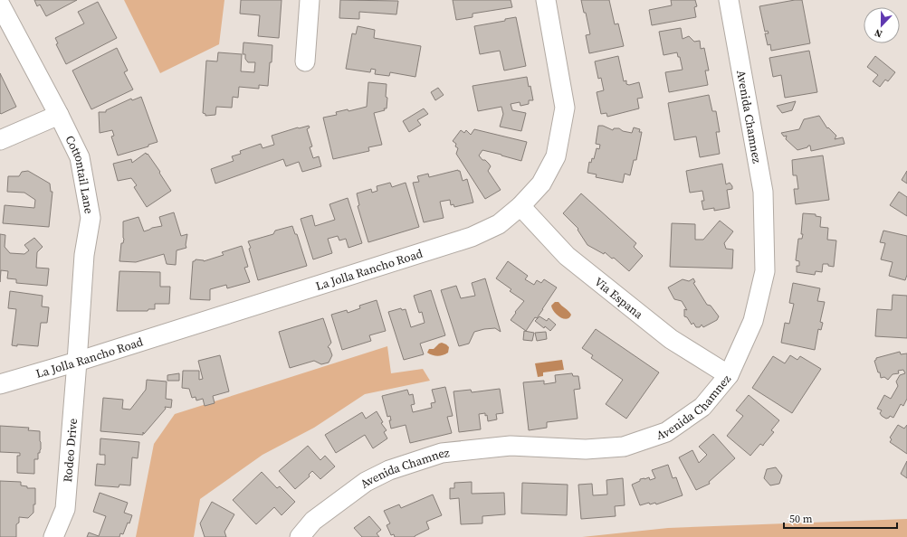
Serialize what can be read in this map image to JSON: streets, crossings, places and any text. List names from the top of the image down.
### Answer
{
  "streets": {
    "street": [
      "Avenida Chamnez",
      "Cottontail Lane",
      "La Jolla Rancho Road",
      "Via Espana",
      "Rodeo Drive"
    ]
  },
  "crossings": [
    ["Avenida Chamnez", "Via Espana"],
    ["Cottontail Lane", "La Jolla Rancho Road"],
    ["Cottontail Lane", "Rodeo Drive"],
    ["La Jolla Rancho Road", "Via Espana"],
    ["La Jolla Rancho Road", "Rodeo Drive"]
  ],
  "scale_bar": "50 m",
  "north": "bottom"
}
